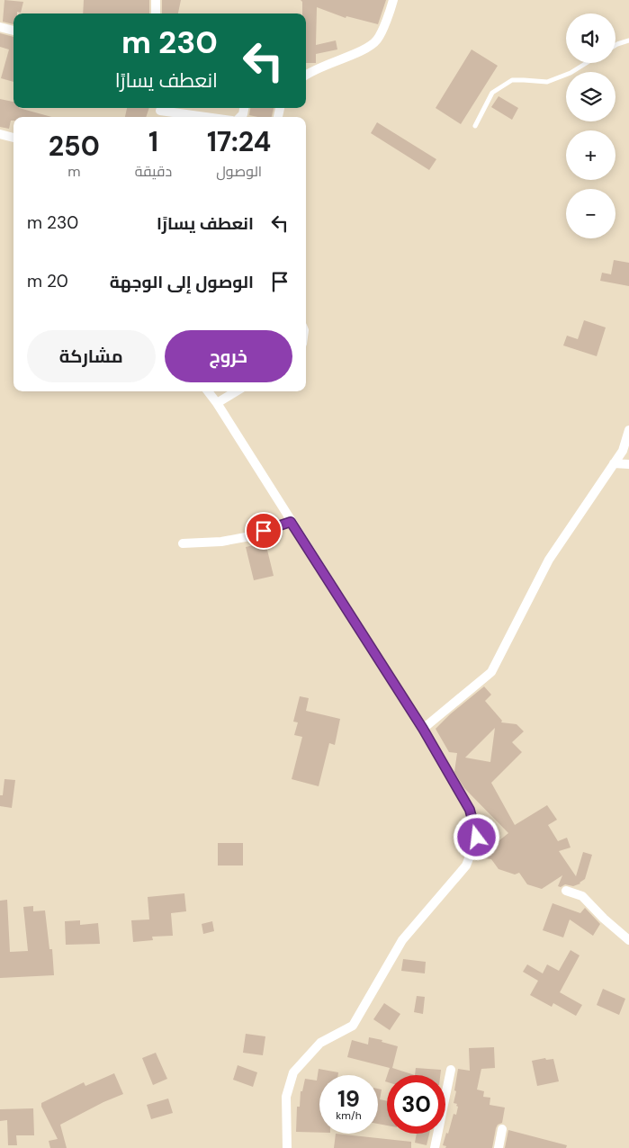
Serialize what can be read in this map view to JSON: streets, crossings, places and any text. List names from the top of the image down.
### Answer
{
  "page": {
    "map_buttons": ["+", "−"],
    "turn": ["230 m", "انعطف يسارًا"],
    "eta": [
      "17:24",
      "الوصول",
      "1",
      "دقيقة",
      "250",
      "m"
    ],
    "list": [
      {
        "name": "انعطف يسارًا",
        "value": "230 m"
      },
      {
        "name": "الوصول إلى الوجهة",
        "value": "20 m"
      }
    ],
    "buttons": ["خروج", "مشاركة"],
    "speed": "19 km/h",
    "limit": "30"
  }
}
